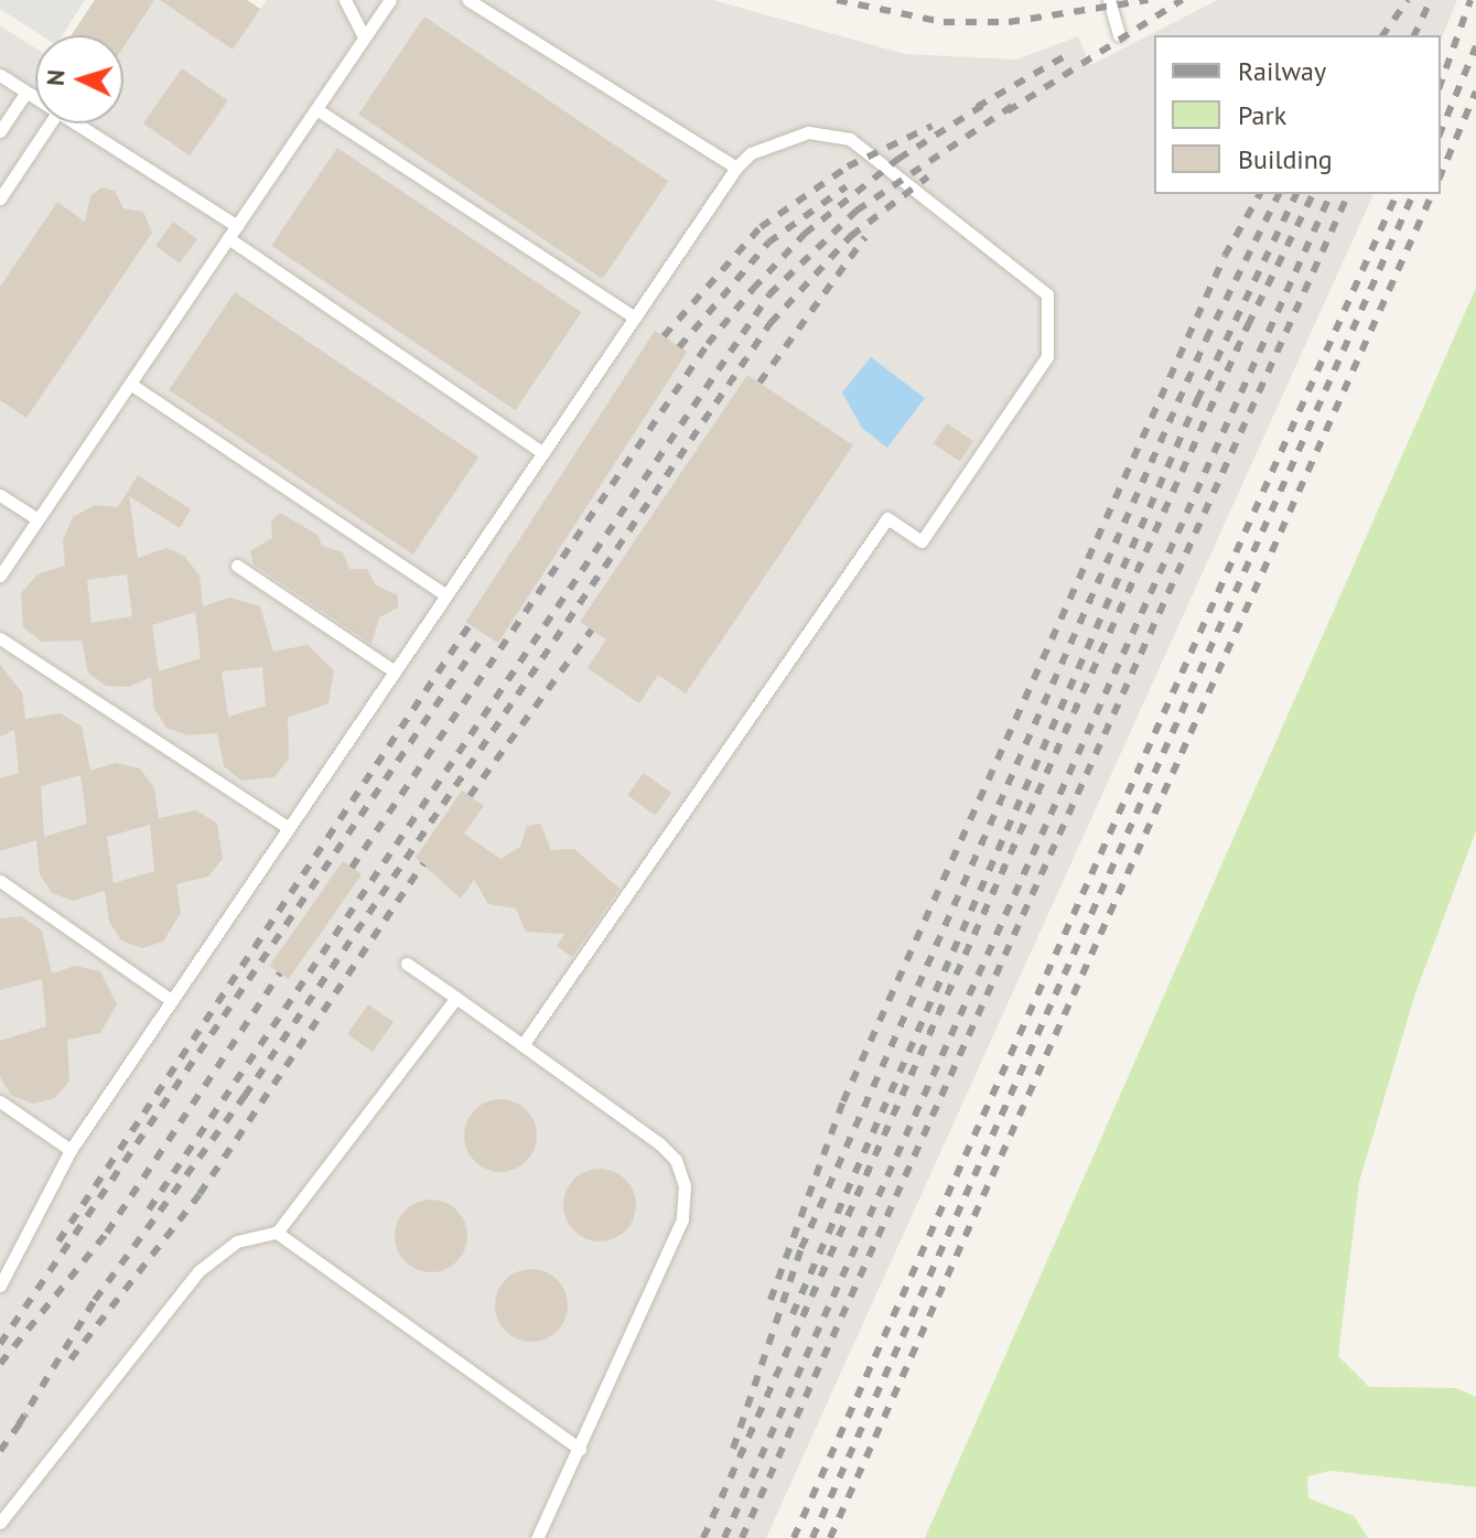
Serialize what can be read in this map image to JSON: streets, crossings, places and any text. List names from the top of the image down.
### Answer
{
  "legend": ["Railway", "Park", "Building"],
  "north": "left"
}
